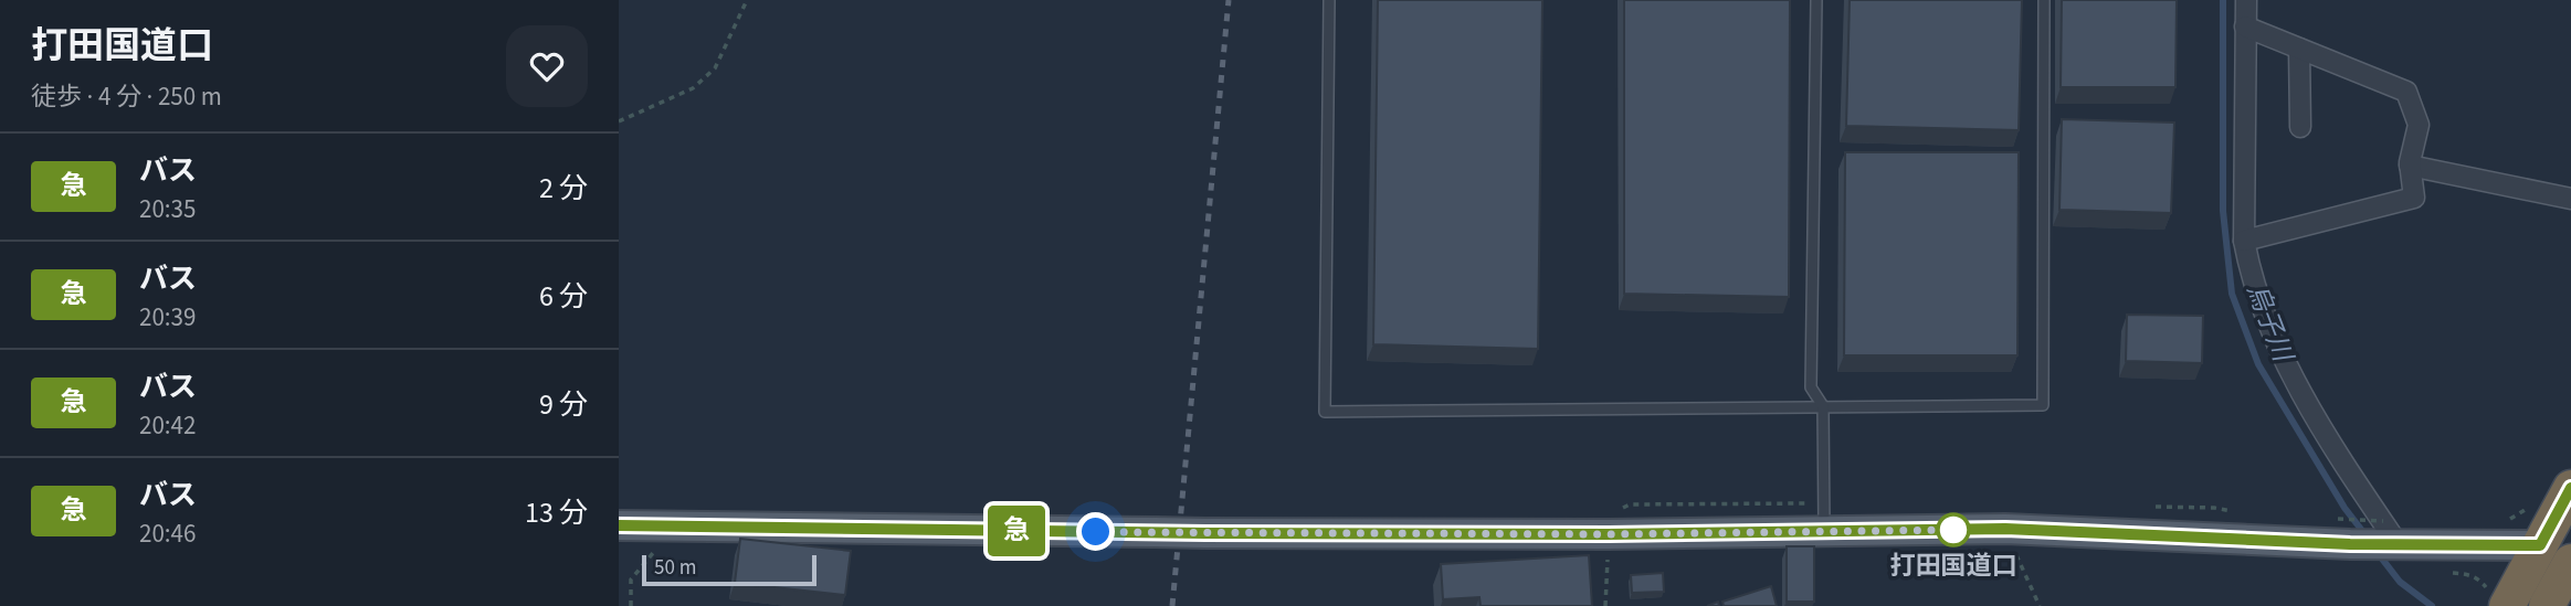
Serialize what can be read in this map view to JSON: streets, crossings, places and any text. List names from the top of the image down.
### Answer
{
  "water": ["烏子川"],
  "places": ["打田国道口"],
  "lines": ["bus line 急"],
  "scale_bar": "50 m",
  "page": {
    "heading": ["打田国道口", "徒歩 · 4 分 · 250 m"],
    "on_map": "急",
    "list": [
      {
        "mark": "急",
        "name": "バス",
        "note": "20:35",
        "value": "2 分"
      },
      {
        "mark": "急",
        "name": "バス",
        "note": "20:39",
        "value": "6 分"
      },
      {
        "mark": "急",
        "name": "バス",
        "note": "20:42",
        "value": "9 分"
      },
      {
        "mark": "急",
        "name": "バス",
        "note": "20:46",
        "value": "13 分"
      }
    ],
    "scale": "50 m"
  }
}
